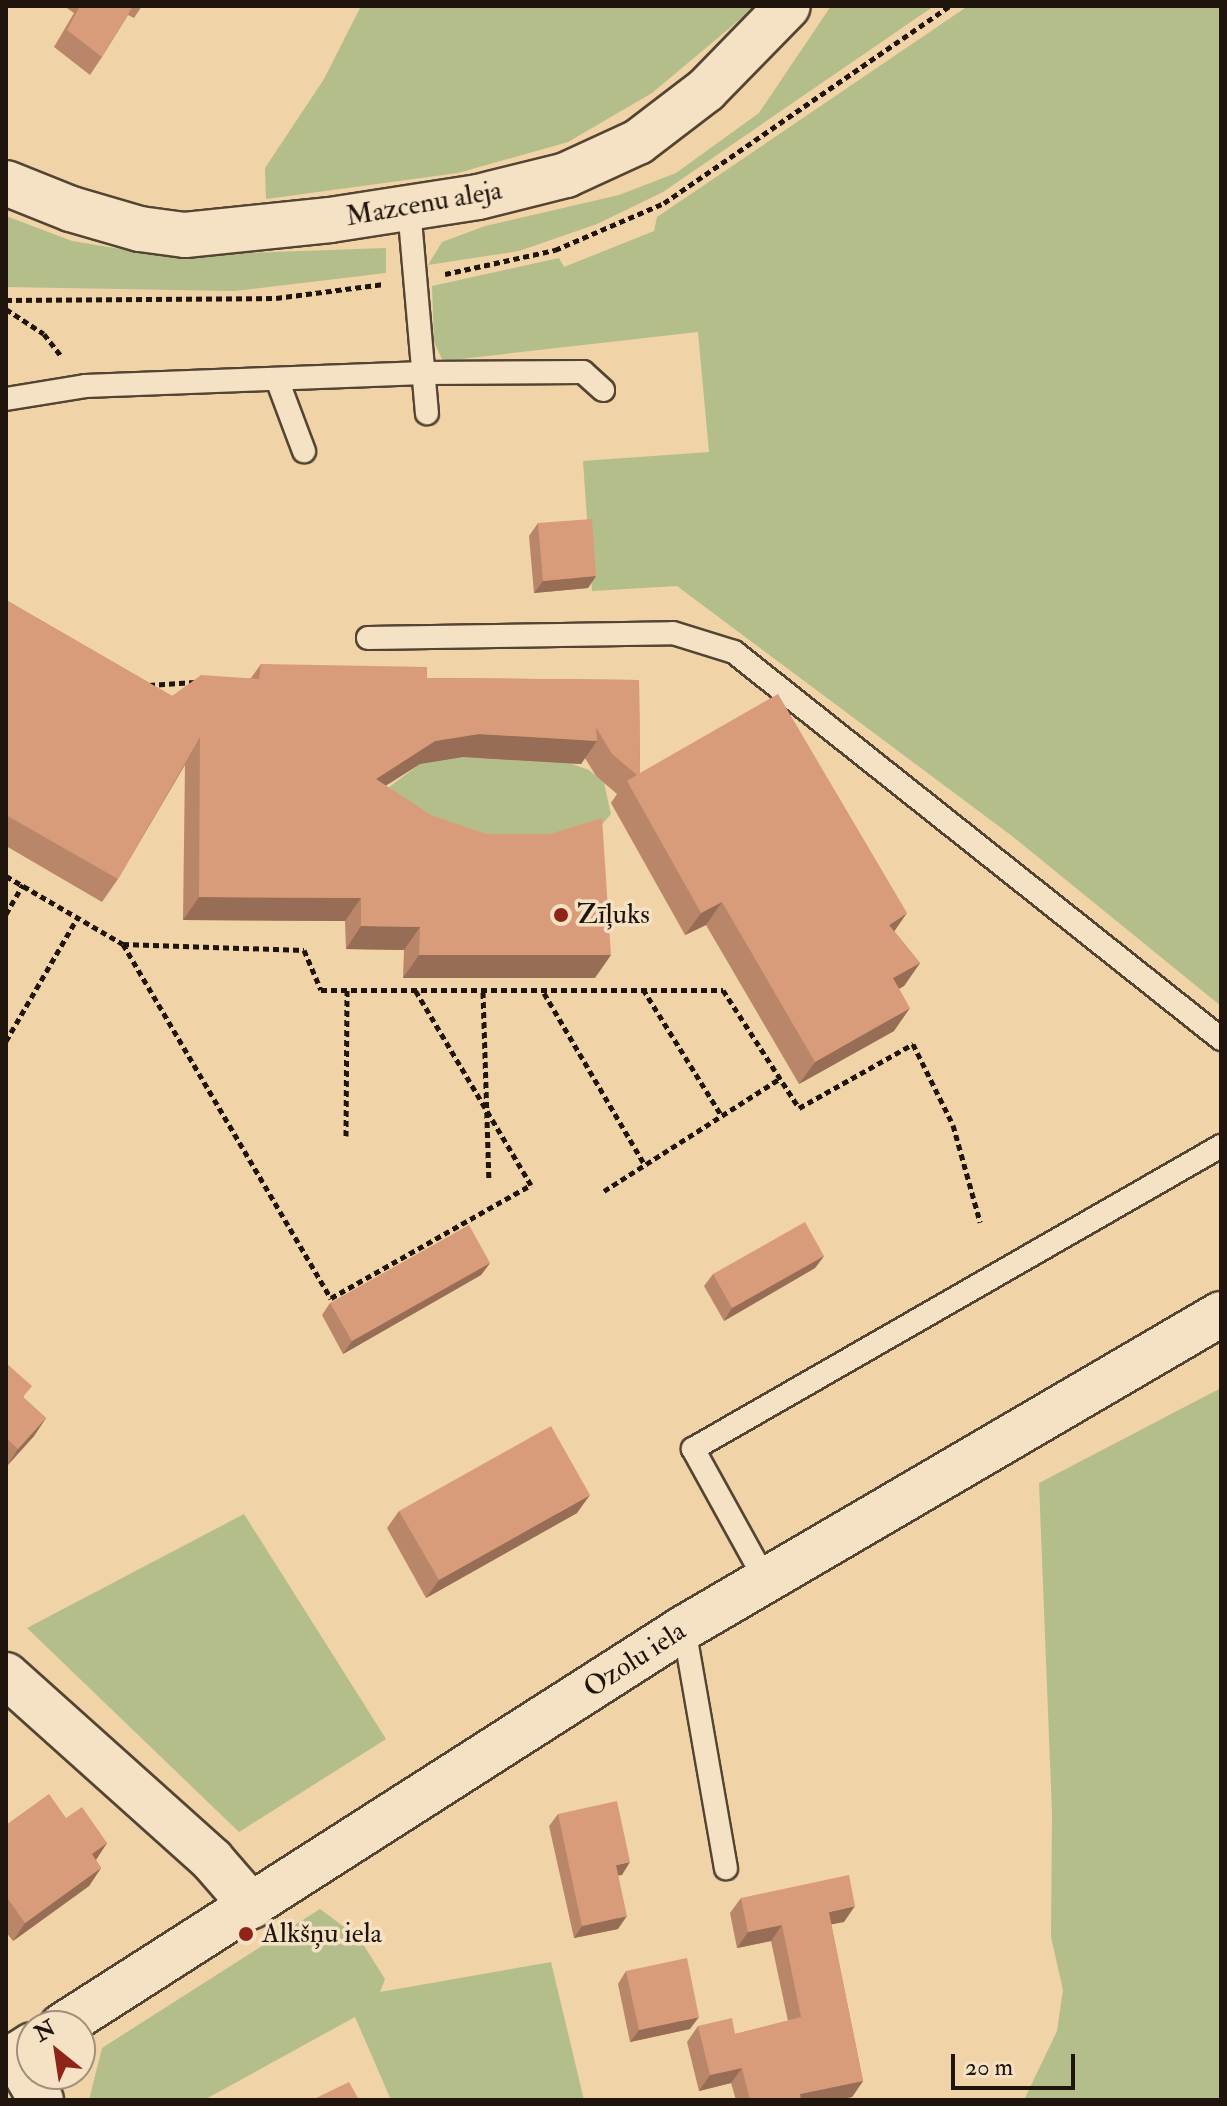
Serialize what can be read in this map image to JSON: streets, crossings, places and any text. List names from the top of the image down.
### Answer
{
  "streets": {
    "main road": ["Mazcenu aleja", "Ozolu iela"]
  },
  "places": ["Zīļuks", "Alkšņu iela"],
  "scale_bar": "20 m",
  "north": "top left"
}
